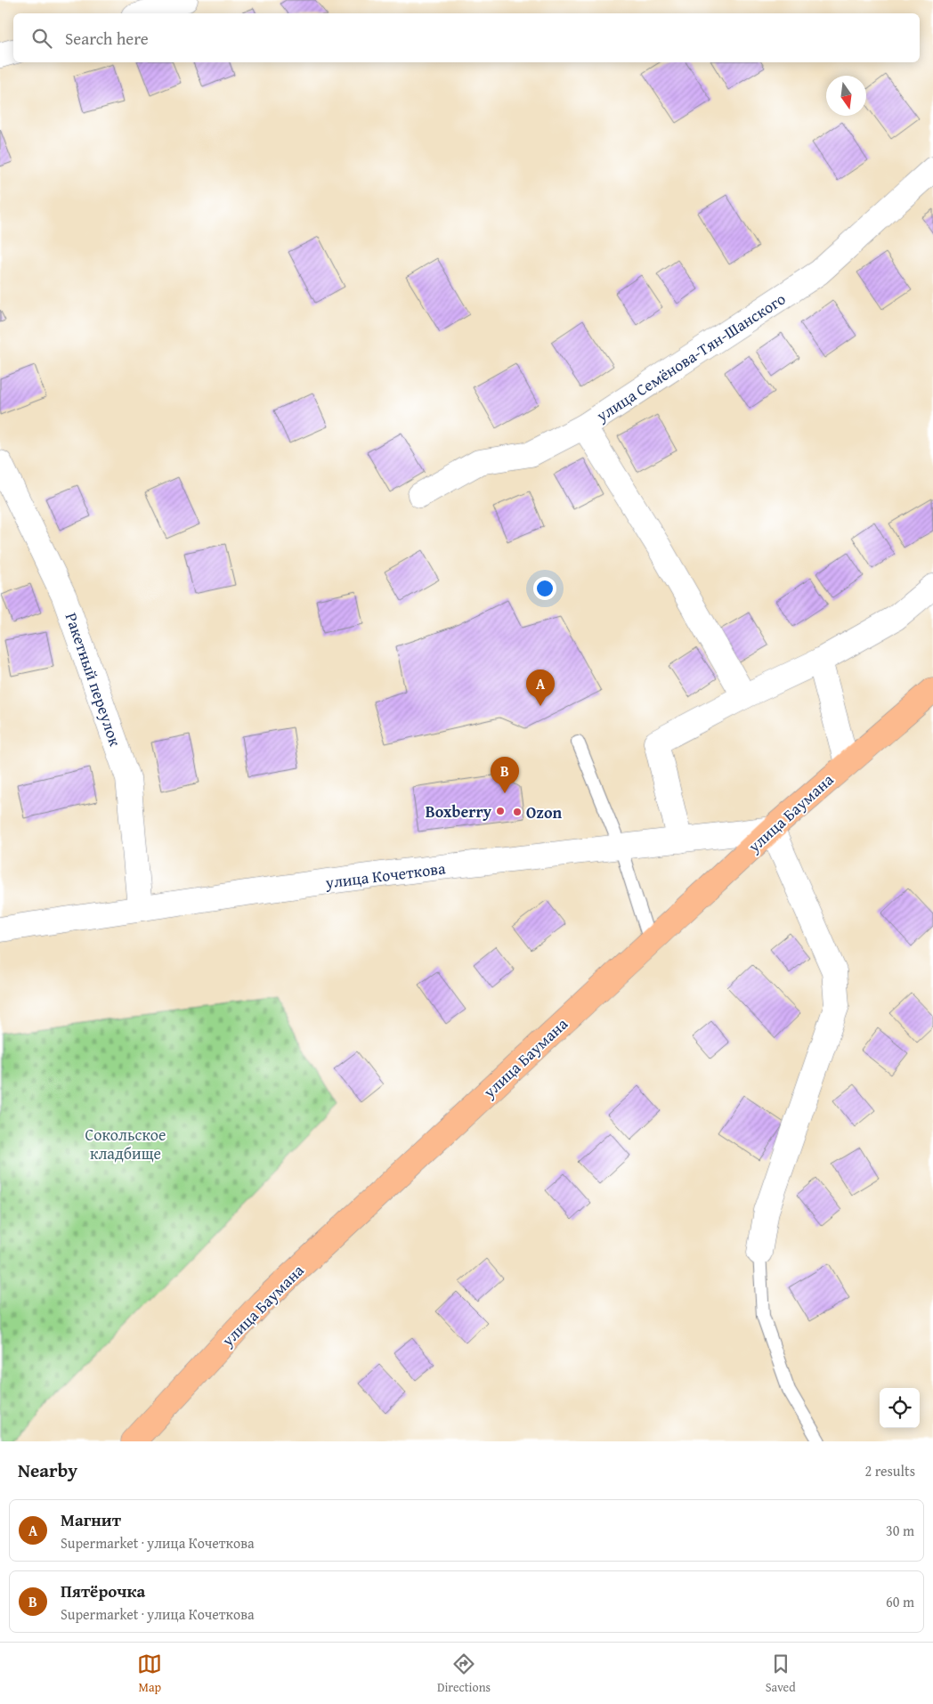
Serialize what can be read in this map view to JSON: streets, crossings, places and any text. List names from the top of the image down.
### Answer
{
  "streets": {
    "main road": ["улица Баумана"],
    "street": ["улица Семёнова-Тян-Шанского", "Ракетный переулок", "улица Кочеткова"]
  },
  "crossings": [
    ["Ракетный переулок", "улица Кочеткова"],
    ["улица Баумана", "улица Кочеткова"]
  ],
  "parks": ["Сокольское кладбище"],
  "places": ["Boxberry", "Ozon"],
  "north": "bottom",
  "page": {
    "search": "Search here",
    "pins": ["A", "B"],
    "heading": ["Nearby", "2 results"],
    "list": [
      {
        "mark": "A",
        "name": "Магнит",
        "note": "Supermarket · улица Кочеткова",
        "value": "30 m"
      },
      {
        "mark": "B",
        "name": "Пятёрочка",
        "note": "Supermarket · улица Кочеткова",
        "value": "60 m"
      }
    ],
    "nav": ["Map", "Directions", "Saved"]
  }
}
